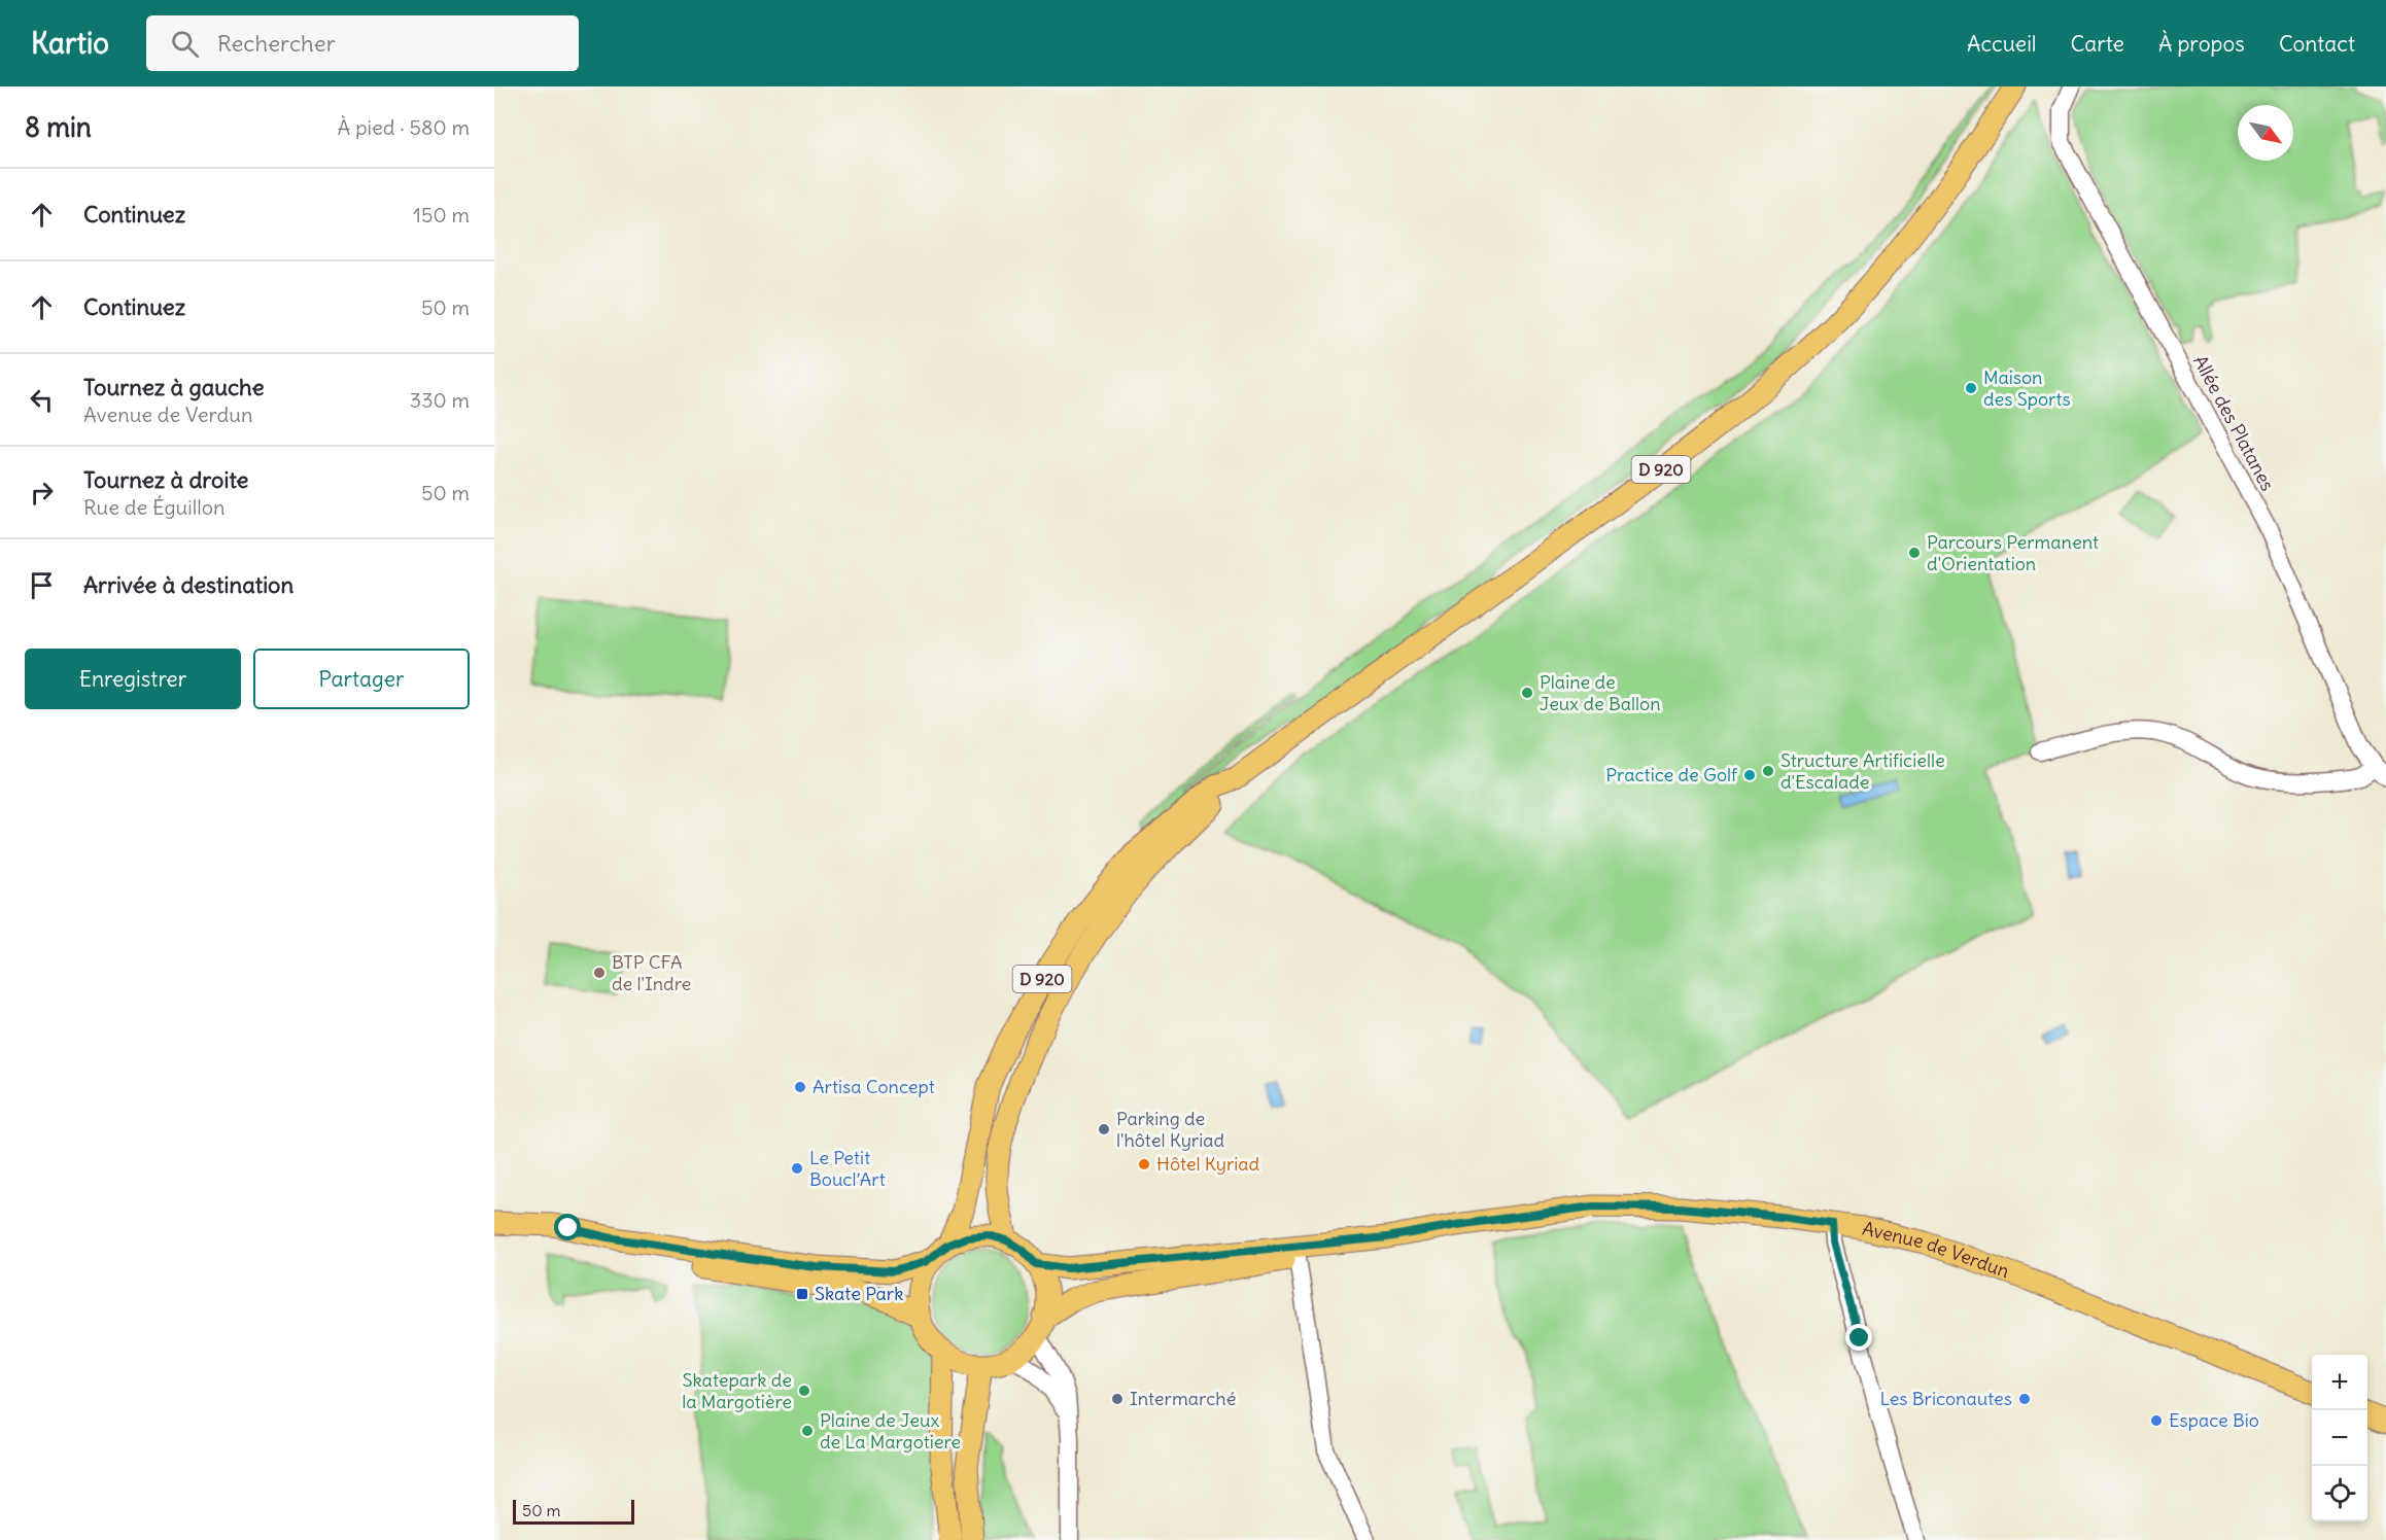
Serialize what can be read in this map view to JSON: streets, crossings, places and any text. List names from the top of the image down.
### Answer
{
  "streets": {
    "main road": ["D 920", "Avenue de Verdun"],
    "street": ["Allée des Platanes"]
  },
  "crossings": [
    ["D 920", "Avenue de Verdun"]
  ],
  "places": {
    "other": [
      "Maison des Sports",
      "Parcours Permanent d'Orientation",
      "Plaine de Jeux de Ballon",
      "Structure Artificielle d'Escalade",
      "Practice de Golf",
      "BTP CFA de l'Indre",
      "Artisa Concept",
      "Parking de l'hôtel Kyriad",
      "Hôtel Kyriad",
      "Le Petit Boucl’Art",
      "Skatepark de la Margotière",
      "Intermarché",
      "Les Briconautes",
      "Espace Bio",
      "Plaine de Jeux de La Margotiere"
    ],
    "transit": ["Skate Park"]
  },
  "scale_bar": "50 m",
  "north": "bottom right",
  "page": {
    "header": "Kartio",
    "search": "Rechercher",
    "nav": [
      "Accueil",
      "Carte",
      "À propos",
      "Contact"
    ],
    "heading": ["8 min", "À pied · 580 m"],
    "list": [
      ["Continuez", "150 m"],
      ["Continuez", "50 m"],
      ["Tournez à gauche", "Avenue de Verdun", "330 m"],
      ["Tournez à droite", "Rue de Éguillon", "50 m"],
      "Arrivée à destination"
    ],
    "buttons": ["Enregistrer", "Partager"],
    "map_buttons": ["+", "−"],
    "scale": "50 m"
  }
}
